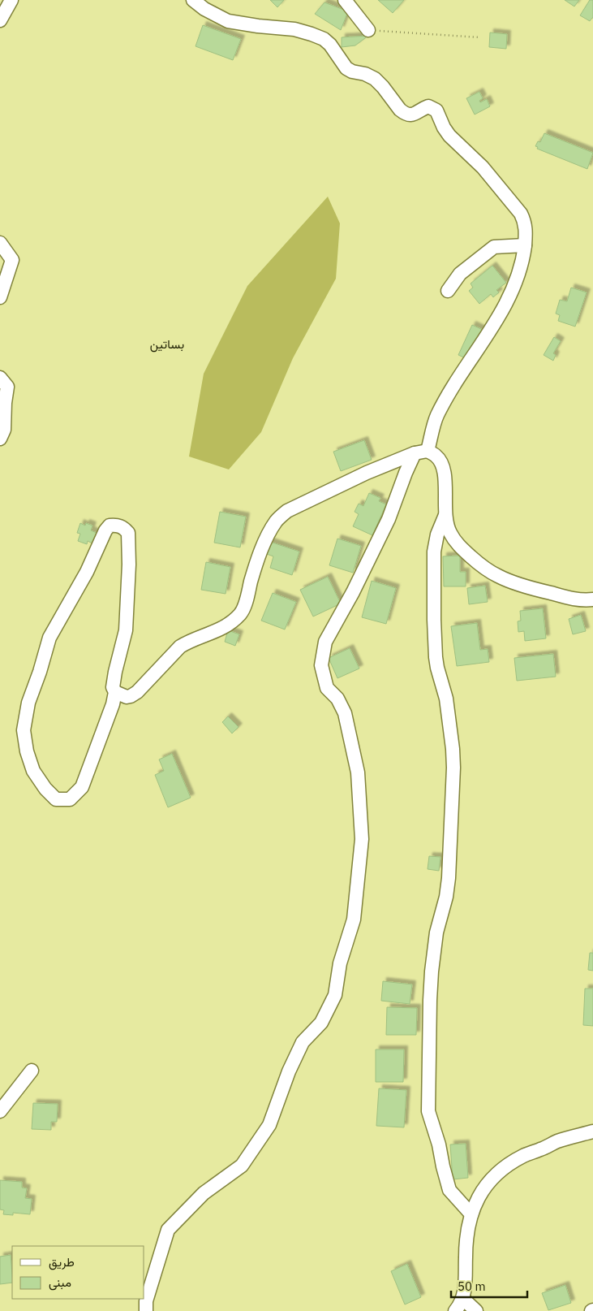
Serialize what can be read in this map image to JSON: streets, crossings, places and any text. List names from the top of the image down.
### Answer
{
  "districts": ["بساتين"],
  "legend": ["طريق", "مبنى"],
  "scale_bar": "50 m"
}
